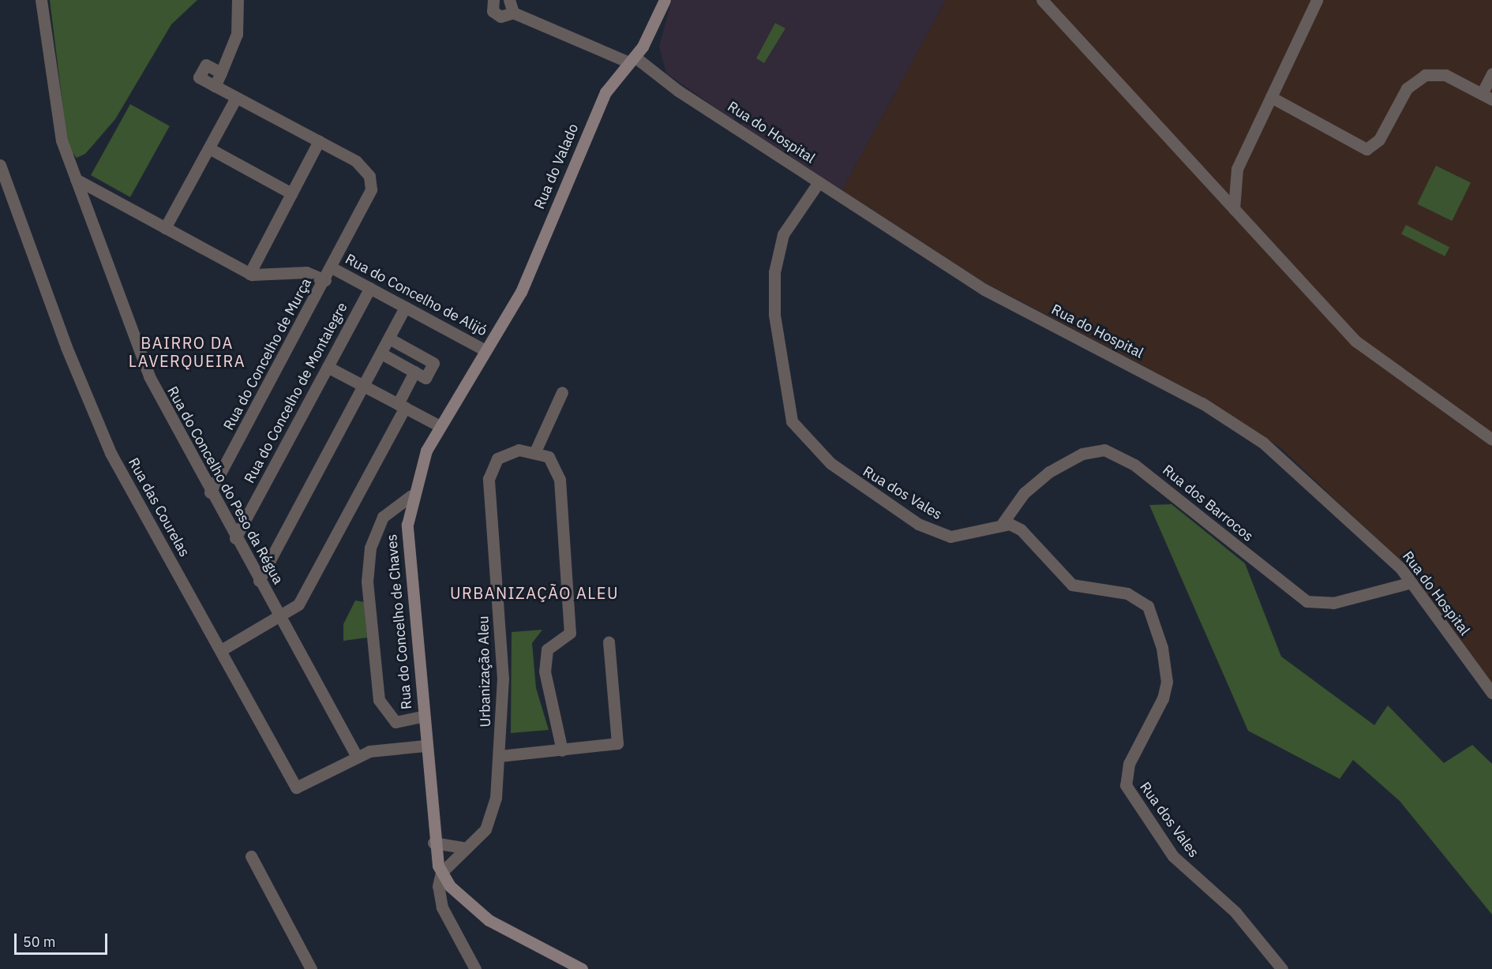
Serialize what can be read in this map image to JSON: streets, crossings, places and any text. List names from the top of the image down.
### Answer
{
  "streets": {
    "street": [
      "Rua do Hospital",
      "Rua do Valado",
      "Rua do Concelho de Alijó",
      "Rua do Concelho de Murça",
      "Rua do Concelho de Montalegre",
      "Rua do Concelho do Peso da Régua",
      "Rua dos Vales",
      "Rua dos Barrocos",
      "Rua das Courelas",
      "Rua do Concelho de Chaves",
      "Urbanização Aleu"
    ]
  },
  "crossings": [
    ["Rua do Hospital", "Rua do Valado"],
    ["Rua do Hospital", "Rua dos Vales"],
    ["Rua do Hospital", "Rua dos Barrocos"],
    ["Rua do Valado", "Rua do Concelho de Alijó"],
    ["Rua do Valado", "Rua do Concelho de Chaves"],
    ["Rua do Concelho de Alijó", "Rua do Concelho de Murça"],
    ["Rua do Concelho de Alijó", "Rua do Concelho de Montalegre"],
    ["Rua do Concelho de Alijó", "Rua do Concelho de Chaves"],
    ["Rua do Concelho de Murça", "Rua do Concelho do Peso da Régua"],
    ["Rua do Concelho de Montalegre", "Rua do Concelho do Peso da Régua"],
    ["Rua do Concelho do Peso da Régua", "Rua das Courelas"],
    ["Rua dos Vales", "Rua dos Barrocos"],
    ["Rua do Concelho de Chaves", "Urbanização Aleu"]
  ],
  "districts": ["BAIRRO DA LAVERQUEIRA", "URBANIZAÇÃO ALEU"],
  "scale_bar": "50 m"
}
